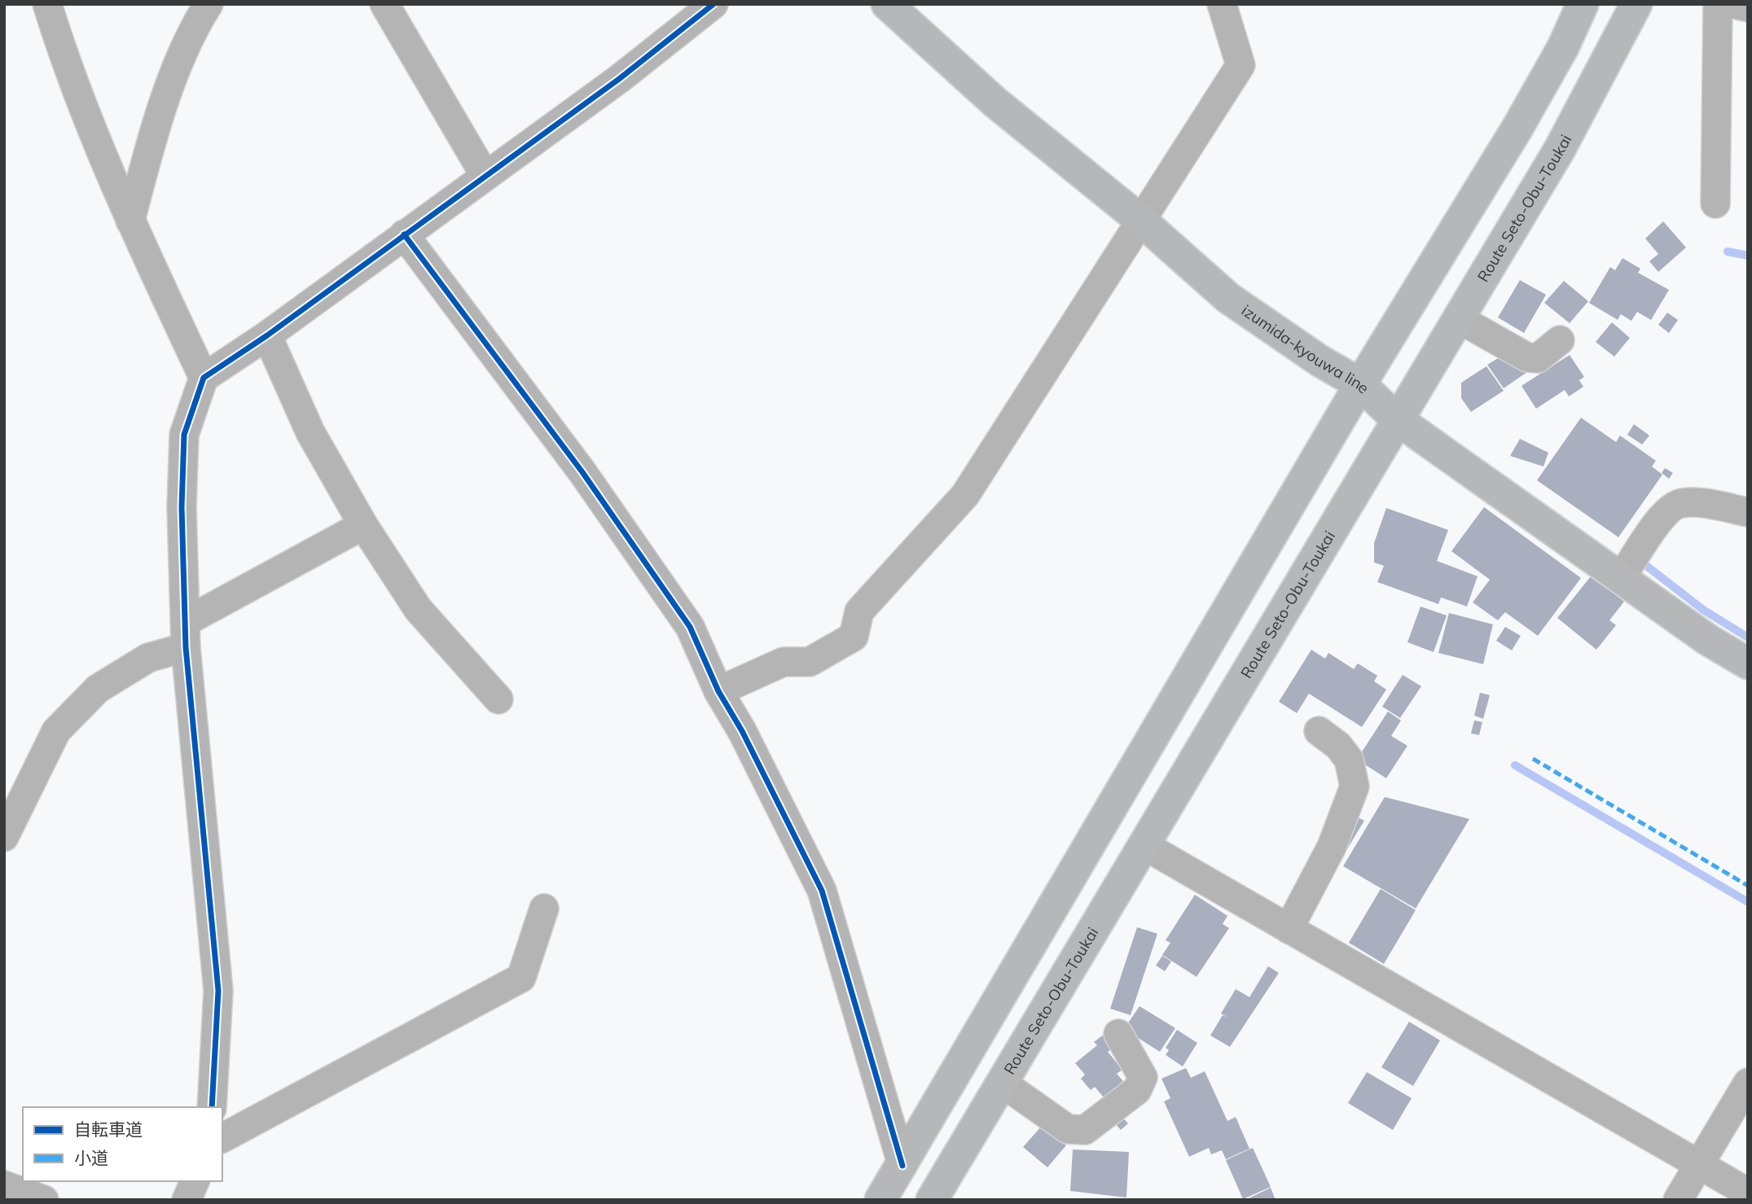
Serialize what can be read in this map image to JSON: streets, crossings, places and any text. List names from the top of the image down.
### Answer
{
  "streets": {
    "main road": ["Route Seto-Obu-Toukai", "izumida-kyouwa line"]
  },
  "crossings": [
    ["Route Seto-Obu-Toukai", "izumida-kyouwa line"]
  ],
  "legend": ["自転車道", "小道"]
}
